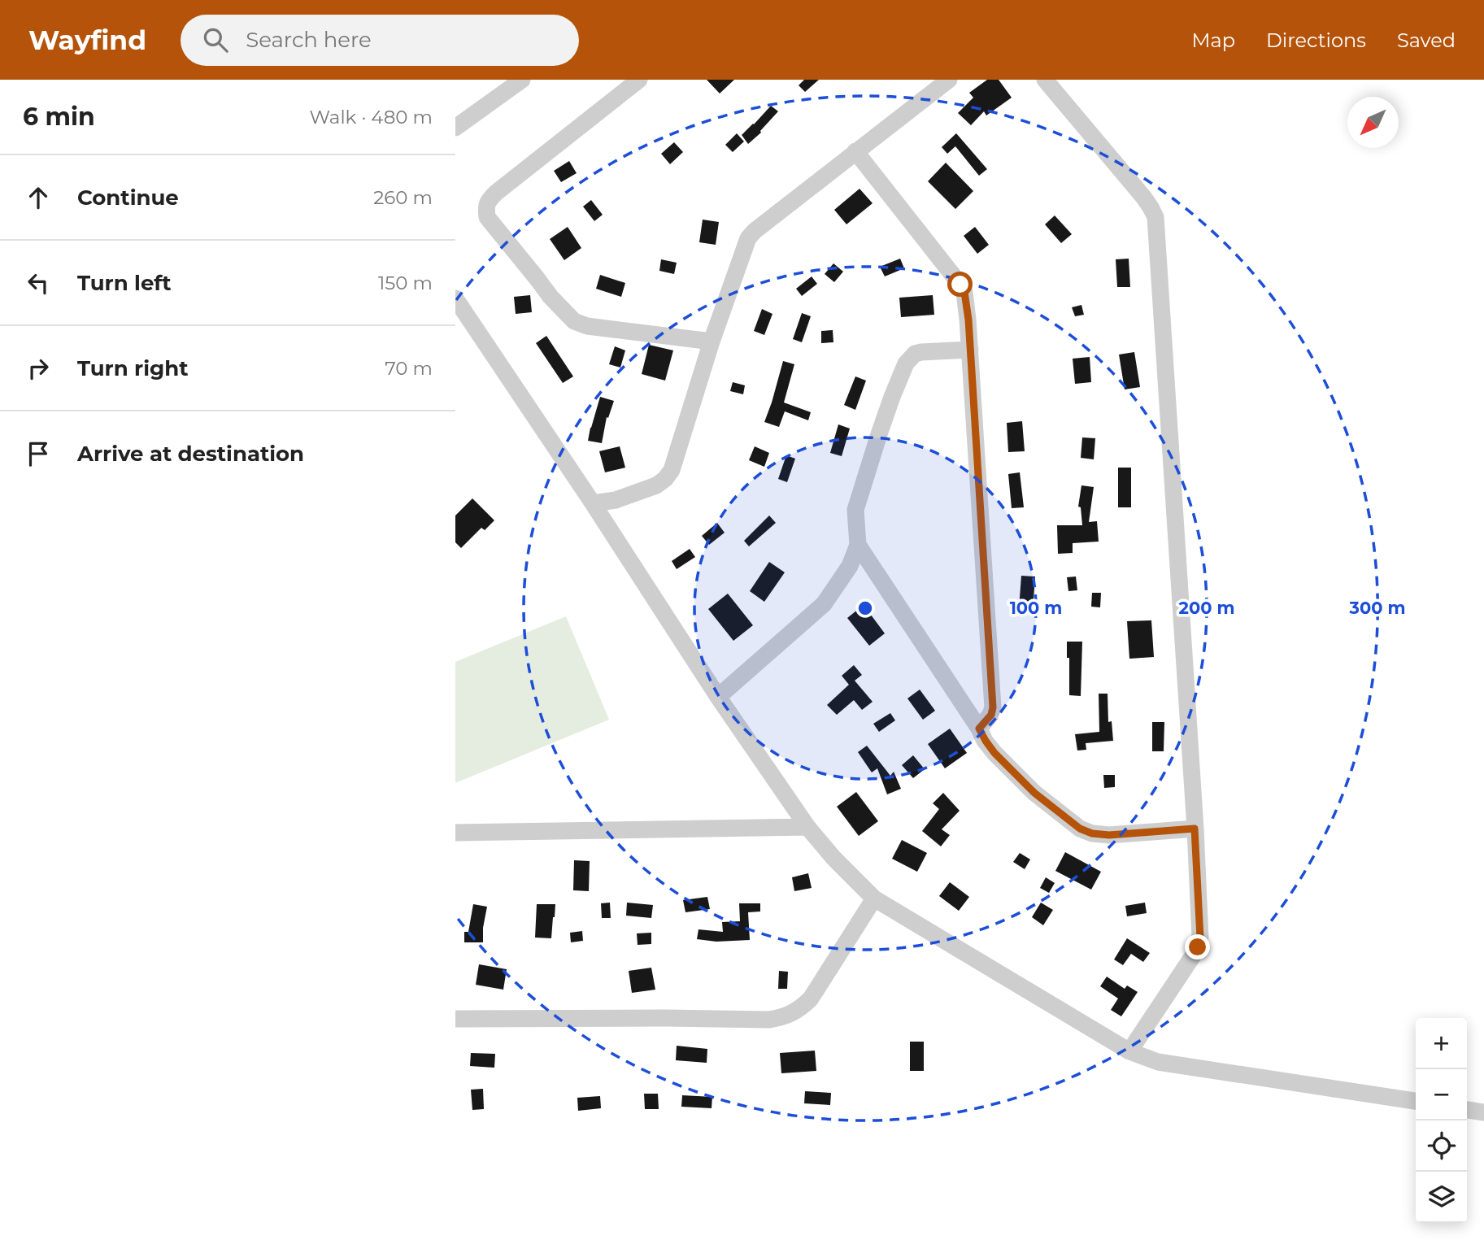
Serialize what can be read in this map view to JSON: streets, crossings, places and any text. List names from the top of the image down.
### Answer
{
  "north": "bottom left",
  "page": {
    "header": "Wayfind",
    "search": "Search here",
    "nav": ["Map", "Directions", "Saved"],
    "heading": ["6 min", "Walk · 480 m"],
    "list": [
      ["Continue", "260 m"],
      ["Turn left", "150 m"],
      ["Turn right", "70 m"],
      "Arrive at destination"
    ],
    "map_buttons": ["+", "−"]
  },
  "rings": ["100 m", "200 m", "300 m"]
}
